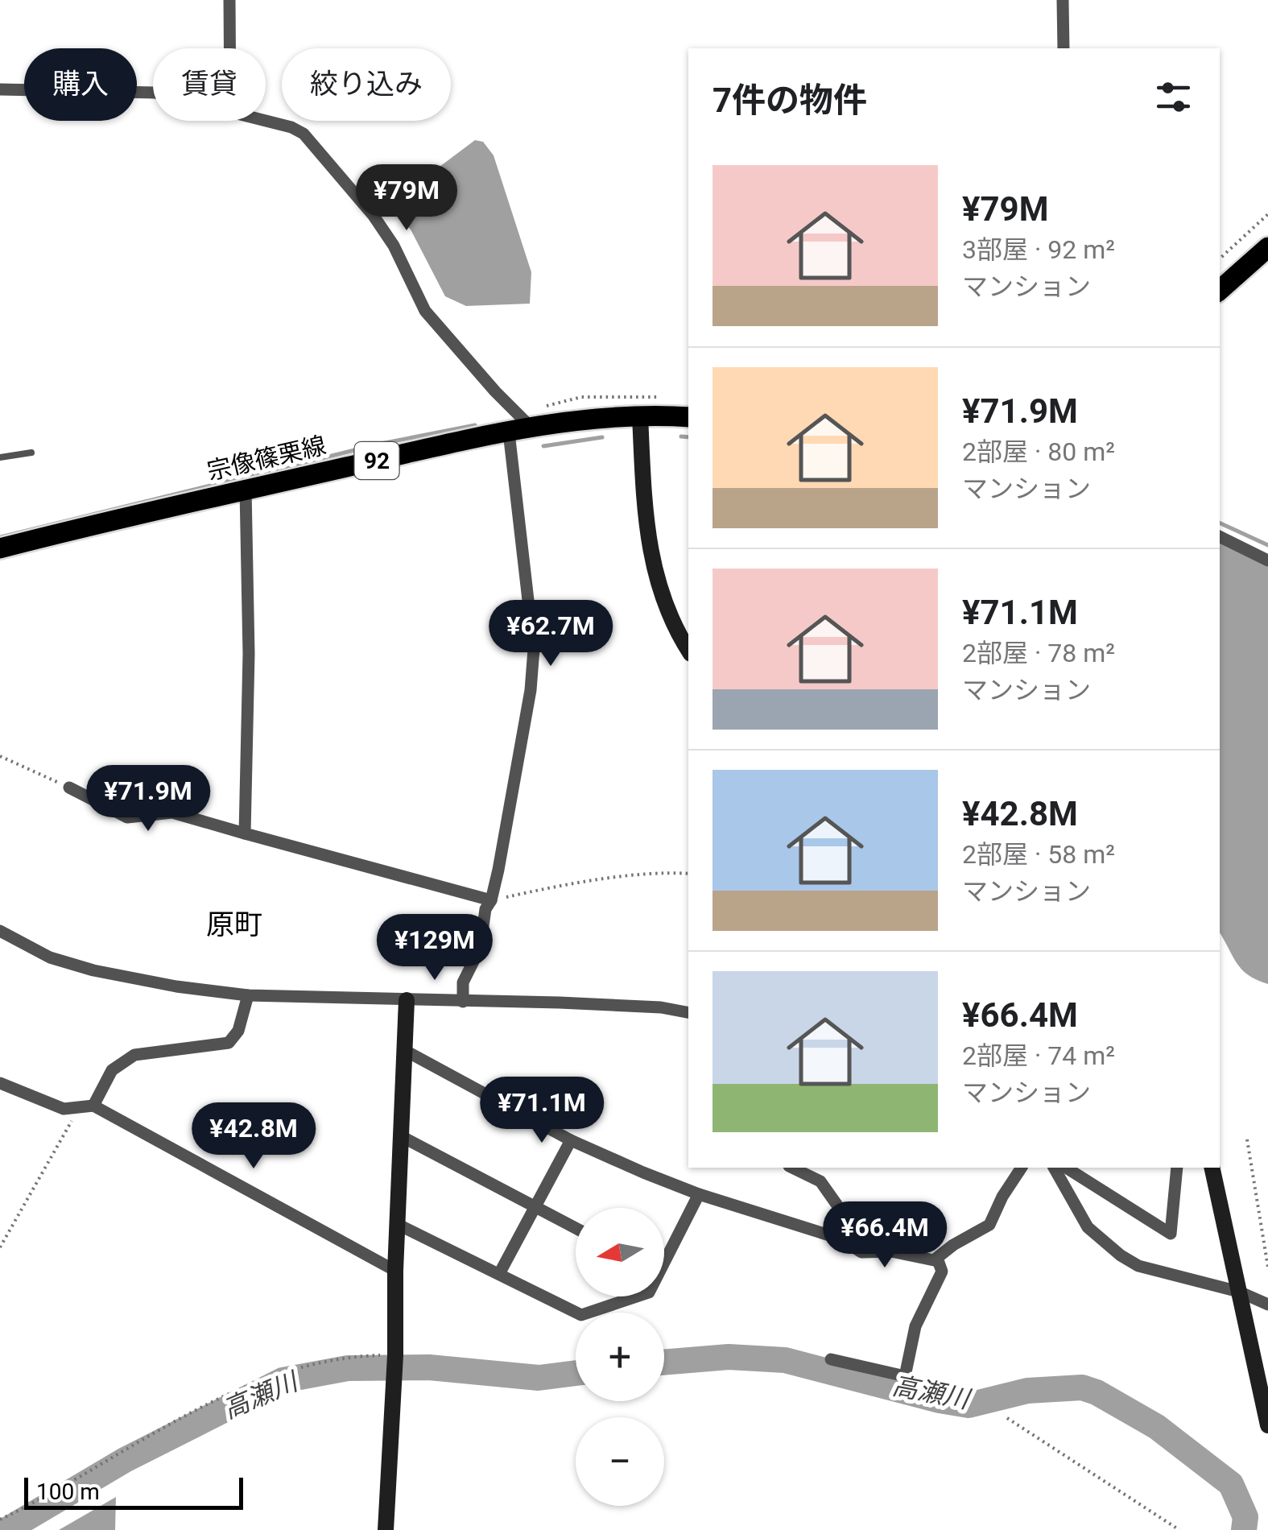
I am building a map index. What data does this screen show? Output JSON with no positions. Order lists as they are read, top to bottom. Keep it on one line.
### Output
{"streets":{"main road":["宗像篠栗線","92"]},"districts":["原町"],"water":["高瀬川"],"scale_bar":"100 m","north":"left","page":{"chip":["購入","賃貸","絞り込み"],"heading":"7件の物件","list":[{"name":"¥79M","note":"3部屋 · 92 m² · マンション"},{"name":"¥71.9M","note":"2部屋 · 80 m² · マンション"},{"name":"¥71.1M","note":"2部屋 · 78 m² · マンション"},{"name":"¥42.8M","note":"2部屋 · 58 m² · マンション"},{"name":"¥66.4M","note":"2部屋 · 74 m² · マンション"}],"price":["¥79M","¥62.7M","¥71.9M","¥129M","¥71.1M","¥42.8M","¥66.4M"],"map_buttons":["+","−"],"scale":"100 m"}}
